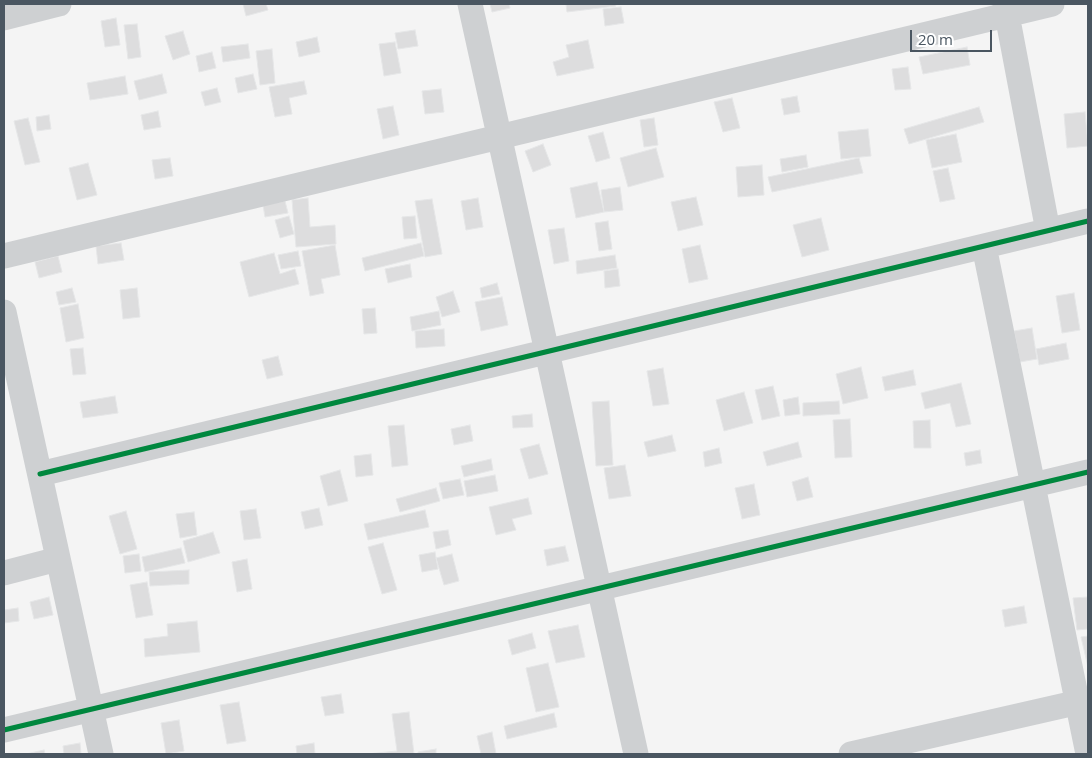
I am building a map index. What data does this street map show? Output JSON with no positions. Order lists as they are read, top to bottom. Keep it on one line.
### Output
{"scale_bar":"20 m"}
